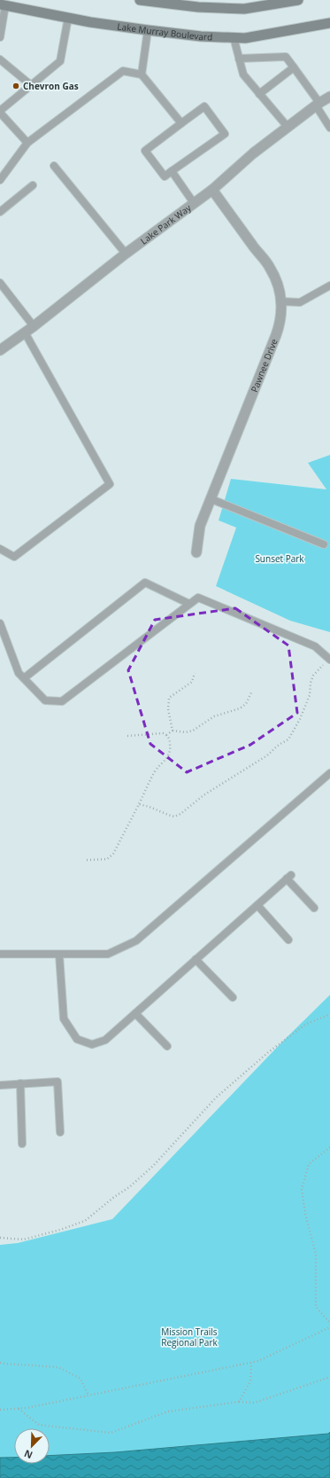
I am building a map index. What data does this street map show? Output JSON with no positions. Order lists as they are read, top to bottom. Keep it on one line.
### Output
{"streets":{"main road":["Lake Murray Boulevard"],"street":["Lake Park Way","Pawnee Drive"]},"crossings":[["Lake Park Way","Pawnee Drive"]],"parks":["Sunset Park","Mission Trails Regional Park"],"places":["Chevron Gas"],"north":"bottom left"}
